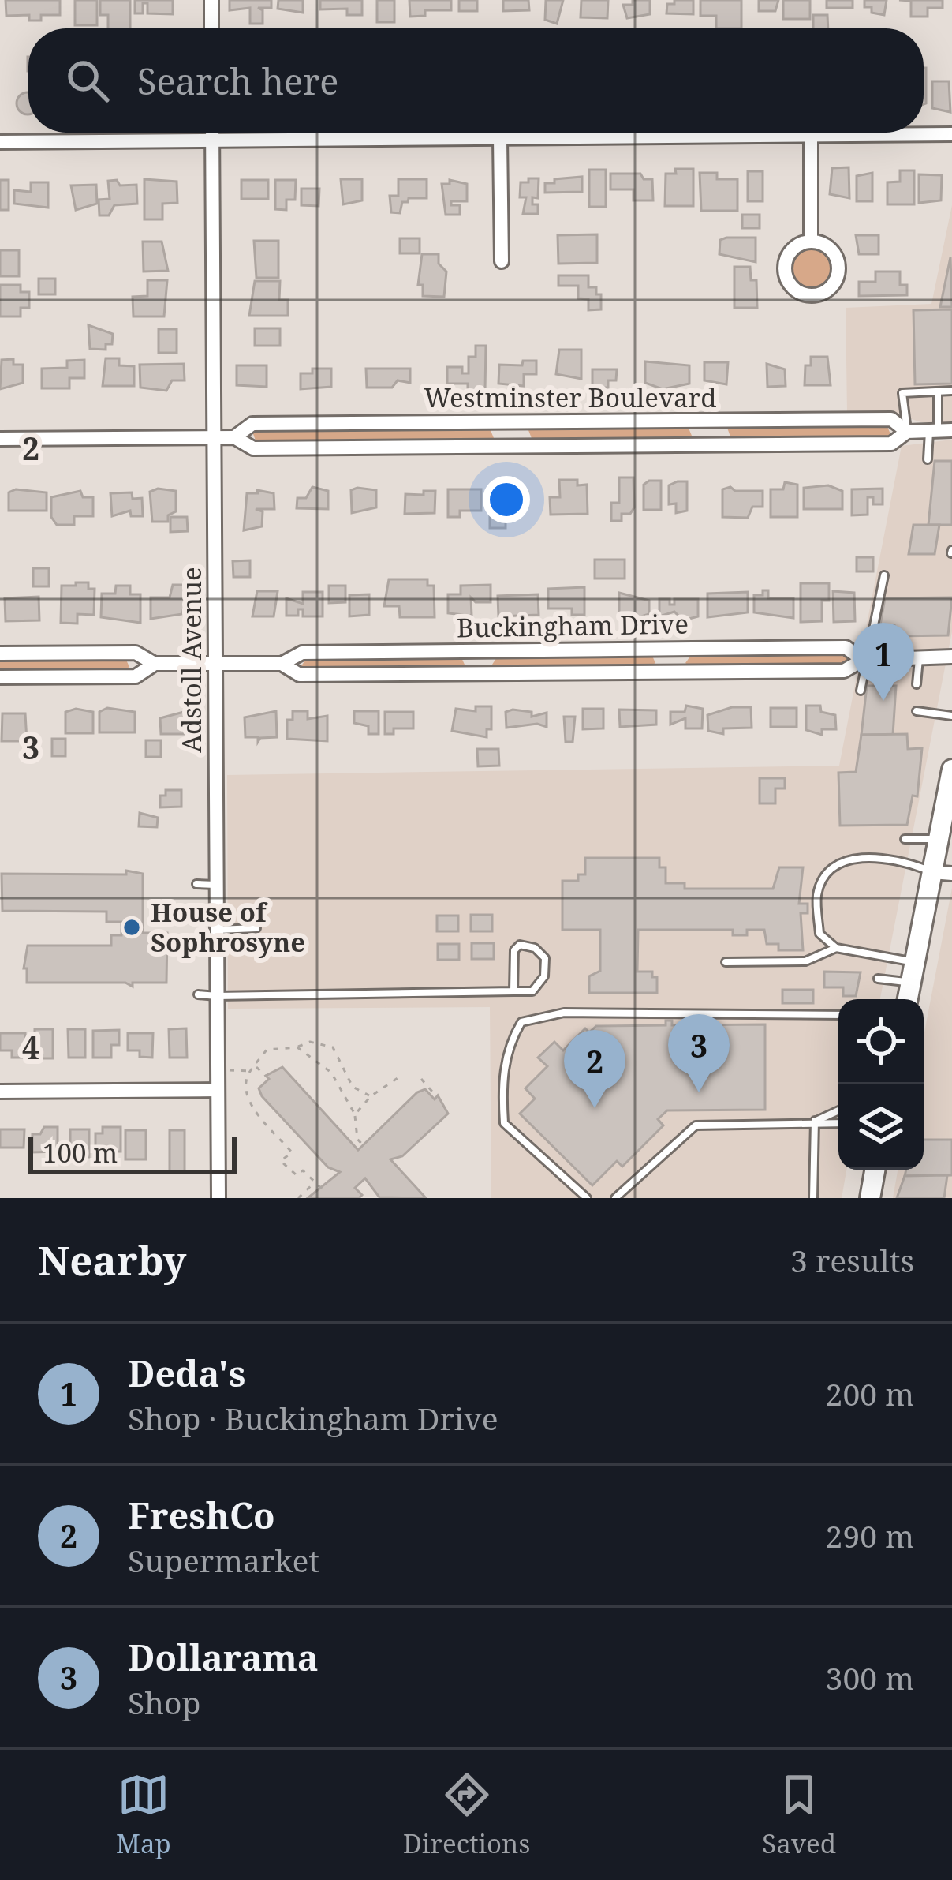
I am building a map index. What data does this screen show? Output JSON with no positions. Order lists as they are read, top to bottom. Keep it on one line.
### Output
{"streets":{"street":["Westminster Boulevard","Buckingham Drive","Adstoll Avenue"]},"crossings":[["Westminster Boulevard","Adstoll Avenue"],["Buckingham Drive","Adstoll Avenue"]],"places":["House of Sophrosyne"],"scale_bar":"100 m","page":{"search":"Search here","pins":["1","3","2"],"scale":"100 m","heading":["Nearby","3 results"],"list":[{"mark":"1","name":"Deda's","note":"Shop · Buckingham Drive","value":"200 m"},{"mark":"2","name":"FreshCo","note":"Supermarket","value":"290 m"},{"mark":"3","name":"Dollarama","note":"Shop","value":"300 m"}],"nav":["Map","Directions","Saved"]},"grid":{"rows":["2","3","4"]}}
